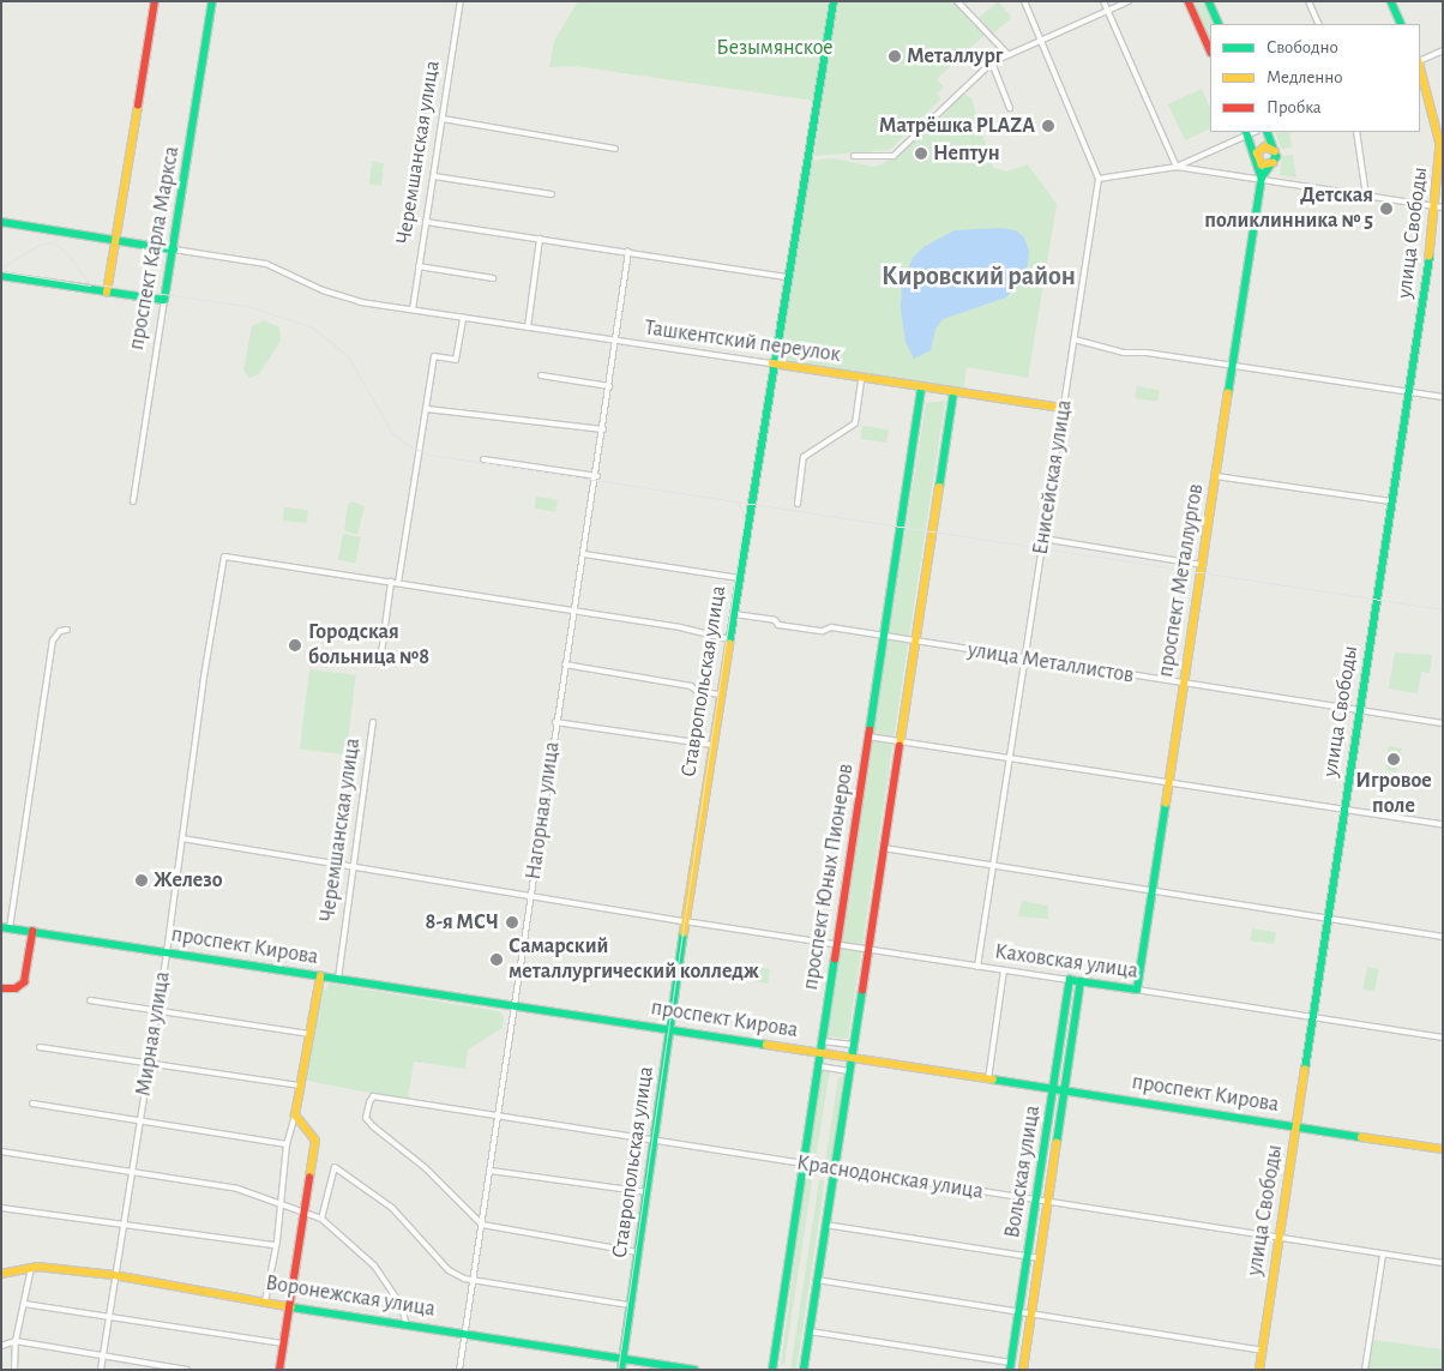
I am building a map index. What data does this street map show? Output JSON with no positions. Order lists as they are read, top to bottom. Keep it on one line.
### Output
{"streets":{"street":["Черемшанская улица","улица Свободы","проспект Карла Маркса","Ташкентский переулок","Енисейская улица","проспект Металлургов","улица Металлистов","Ставропольская улица","Нагорная улица","проспект Юных Пионеров","проспект Кирова","Каховская улица","Мирная улица","Вольская улица","Краснодонская улица","Воронежская улица"]},"crossings":[["Черемшанская улица","Ташкентский переулок"],["Черемшанская улица","проспект Кирова"],["Черемшанская улица","Каховская улица"],["улица Свободы","улица Металлистов"],["улица Свободы","проспект Кирова"],["улица Свободы","Каховская улица"],["улица Свободы","Краснодонская улица"],["проспект Карла Маркса","Ташкентский переулок"],["Ташкентский переулок","Енисейская улица"],["Ташкентский переулок","Ставропольская улица"],["Ташкентский переулок","Нагорная улица"],["Ташкентский переулок","проспект Юных Пионеров"],["Енисейская улица","улица Металлистов"],["Енисейская улица","Каховская улица"],["проспект Металлургов","улица Металлистов"],["проспект Металлургов","Каховская улица"],["улица Металлистов","Ставропольская улица"],["улица Металлистов","проспект Юных Пионеров"],["Ставропольская улица","проспект Кирова"],["Ставропольская улица","Каховская улица"],["Ставропольская улица","Краснодонская улица"],["Ставропольская улица","Воронежская улица"],["Нагорная улица","проспект Кирова"],["Нагорная улица","Каховская улица"],["Нагорная улица","Краснодонская улица"],["Нагорная улица","Воронежская улица"],["проспект Юных Пионеров","проспект Кирова"],["проспект Юных Пионеров","Каховская улица"],["проспект Юных Пионеров","Краснодонская улица"],["проспект Кирова","Мирная улица"],["проспект Кирова","Вольская улица"],["Каховская улица","Мирная улица"],["Каховская улица","Вольская улица"],["Мирная улица","Воронежская улица"],["Вольская улица","Краснодонская улица"]],"districts":["Кировский район"],"parks":["Безымянское"],"places":["Металлург","Матрёшка PLAZA","Нептун","Детская поликлинника № 5","Городская больница №8","Игровое поле","Железо","8-я МСЧ","Самарский металлургический колледж"],"legend":["Свободно","Медленно","Пробка"]}
